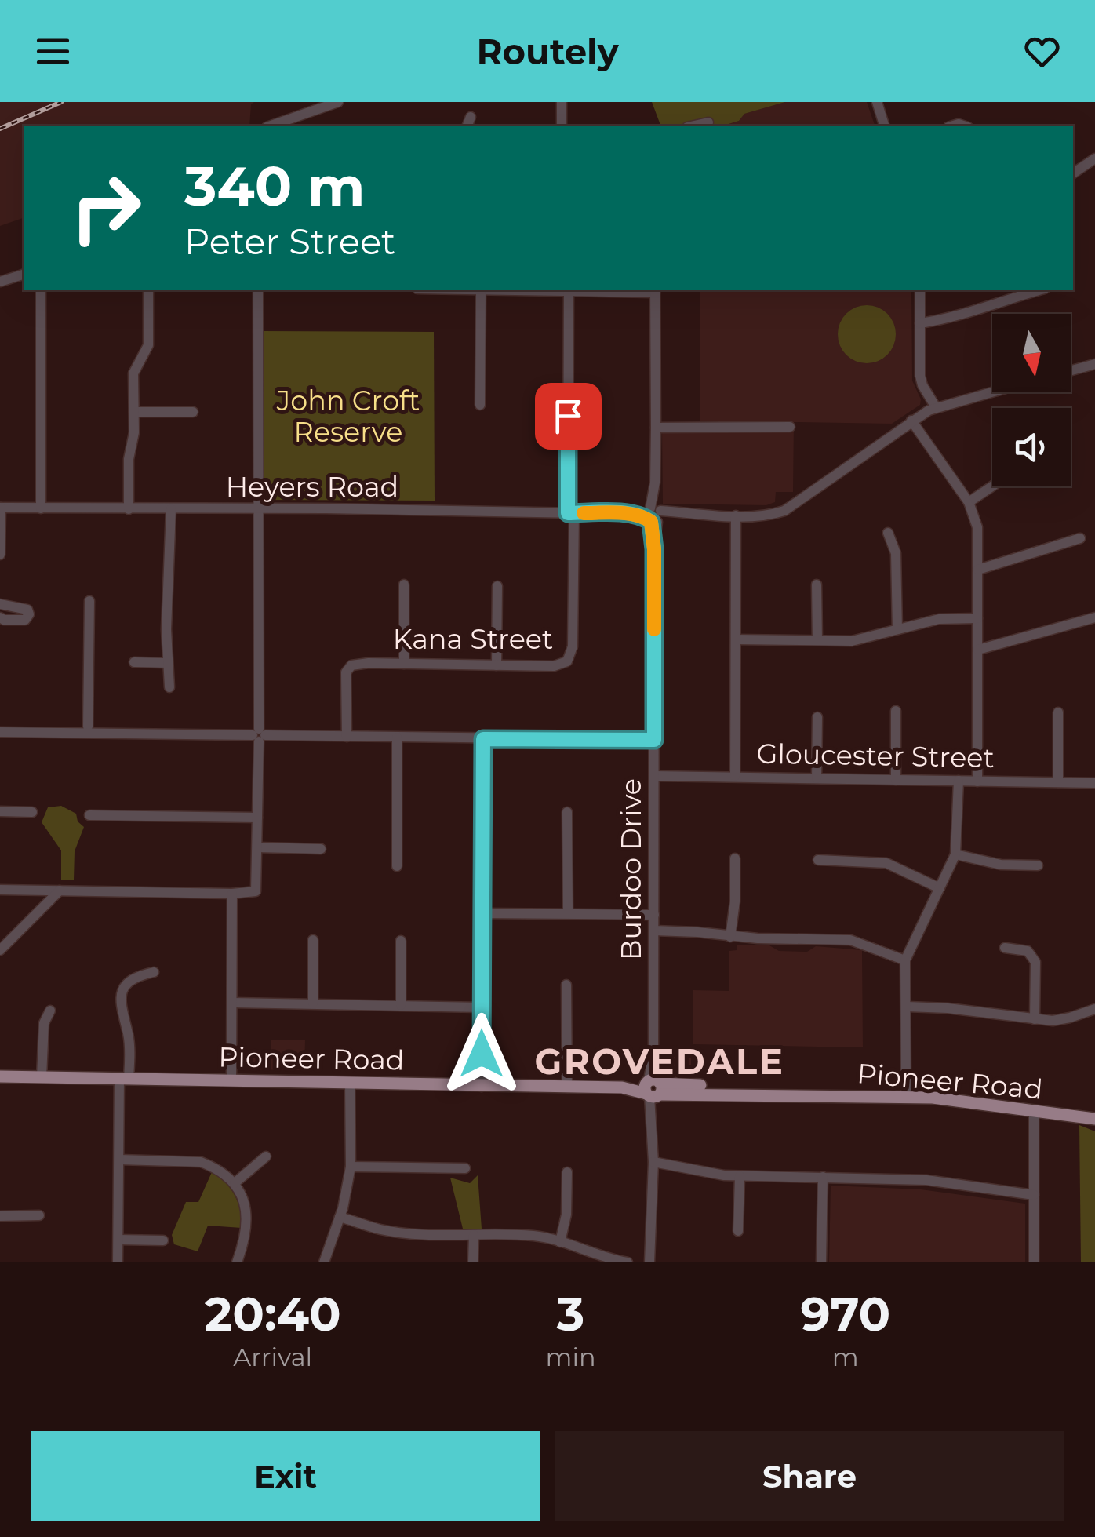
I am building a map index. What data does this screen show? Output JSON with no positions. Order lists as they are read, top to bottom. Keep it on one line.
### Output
{"streets":{"main road":["Pioneer Road"],"street":["Heyers Road","Kana Street","Gloucester Street","Burdoo Drive"]},"crossings":[["Heyers Road","Kana Street"],["Heyers Road","Burdoo Drive"],["Gloucester Street","Burdoo Drive"],["Burdoo Drive","Pioneer Road"]],"districts":["GROVEDALE"],"parks":["John Croft Reserve"],"north":"bottom","page":{"header":"Routely","turn":["340 m","Peter Street"],"eta":["20:40","Arrival","3","min","970","m"],"buttons":["Exit","Share"]}}
